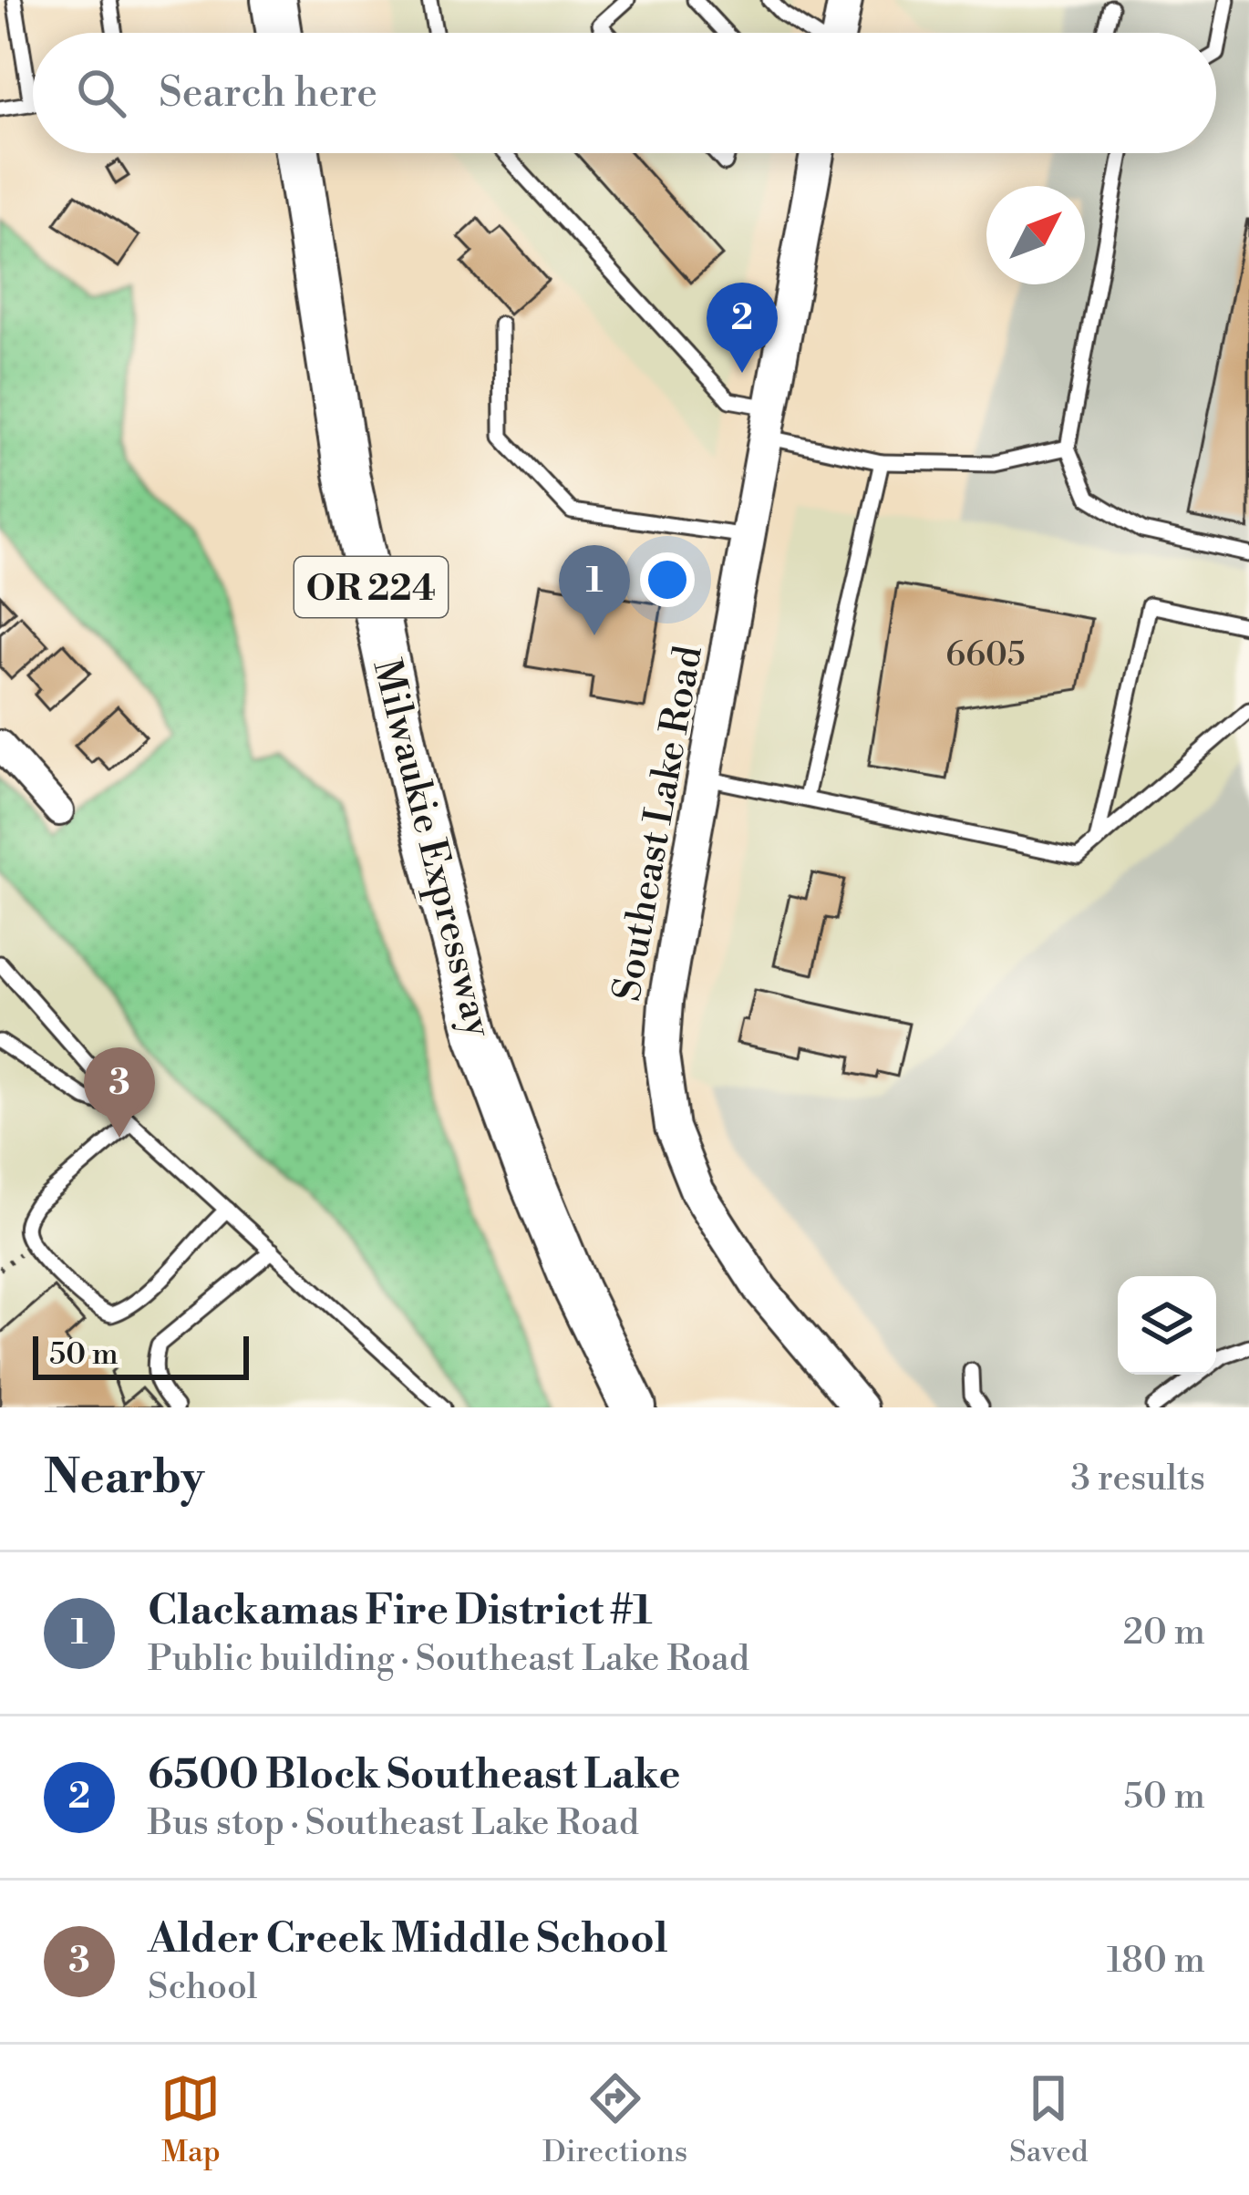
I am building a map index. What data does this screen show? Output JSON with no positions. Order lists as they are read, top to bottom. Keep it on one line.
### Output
{"streets":{"highway":["OR 224","Milwaukie Expressway"],"street":["Southeast Lake Road"]},"house_numbers":["6605"],"scale_bar":"50 m","north":"top right","page":{"search":"Search here","pins":["2","1","3"],"scale":"50 m","heading":["Nearby","3 results"],"list":[{"mark":"1","name":"Clackamas Fire District #1","note":"Public building · Southeast Lake Road","value":"20 m"},{"mark":"2","name":"6500 Block Southeast Lake","note":"Bus stop · Southeast Lake Road","value":"50 m"},{"mark":"3","name":"Alder Creek Middle School","note":"School","value":"180 m"}],"nav":["Map","Directions","Saved"]}}
